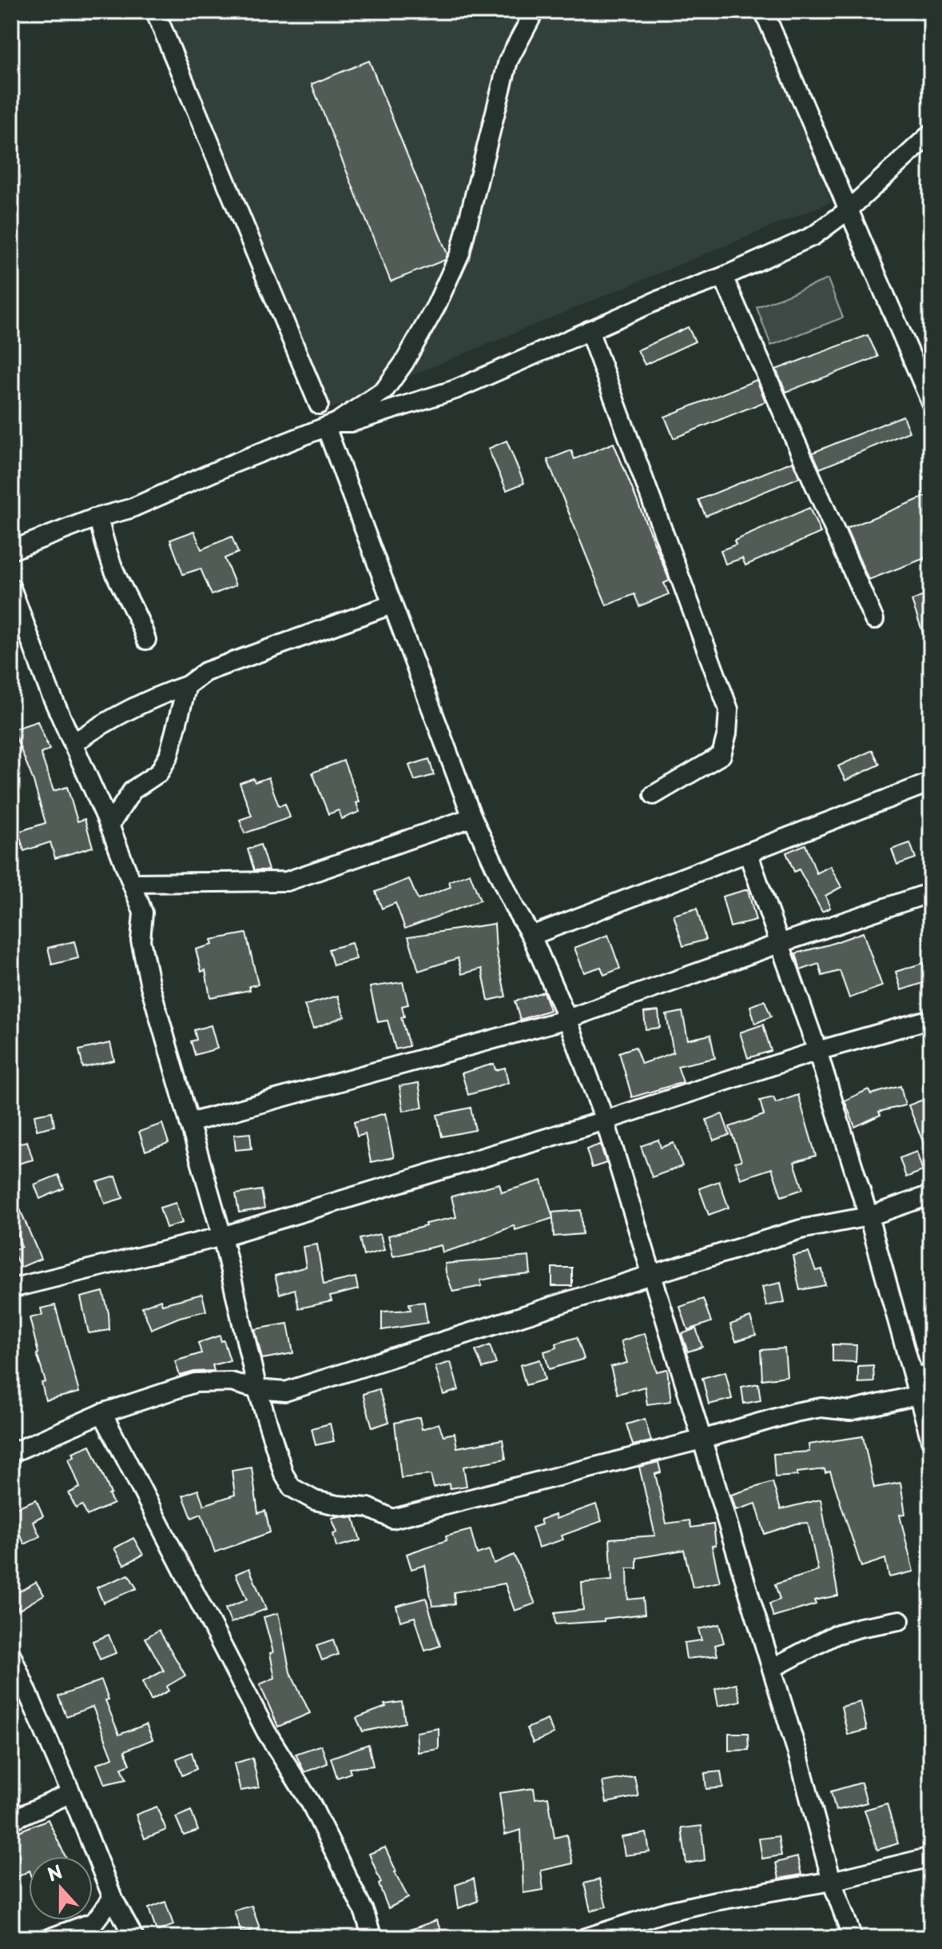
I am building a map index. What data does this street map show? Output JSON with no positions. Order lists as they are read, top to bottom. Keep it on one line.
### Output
{"north":"top"}
